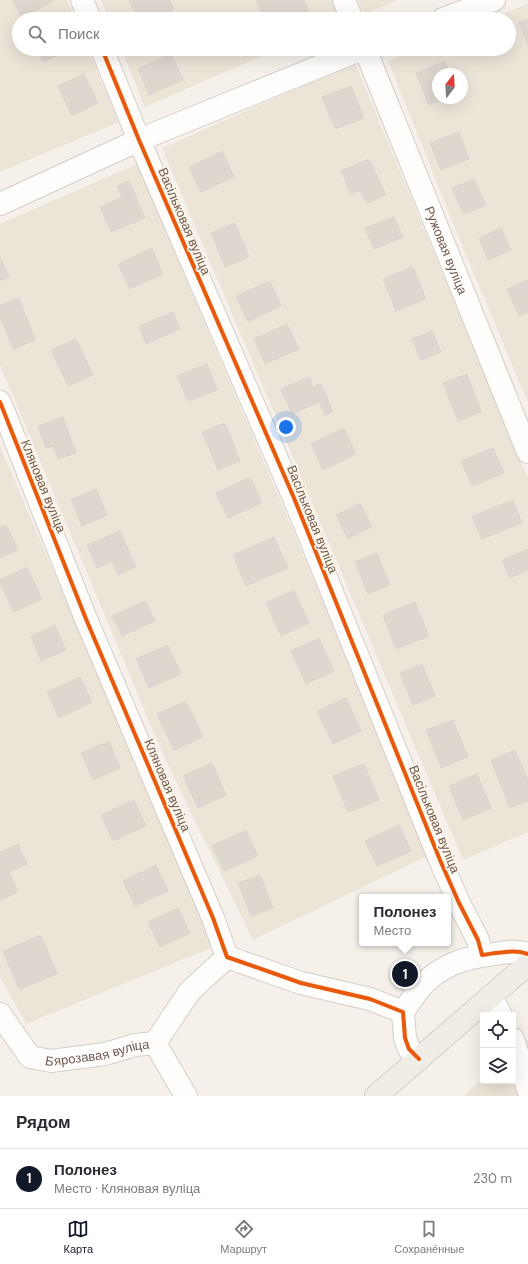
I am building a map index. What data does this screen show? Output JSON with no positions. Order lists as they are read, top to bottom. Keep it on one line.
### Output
{"streets":{"street":["Васільковая вуліца","Ружовая вуліца","Кляновая вуліца","Бярозавая вуліца"]},"north":"top","page":{"search":"Поиск","popup":["Полонез","Место"],"pins":"1","heading":"Рядом","list":[{"mark":"1","name":"Полонез","note":"Место · Кляновая вуліца","value":"230 m"}],"nav":["Карта","Маршрут","Сохранённые"]}}
